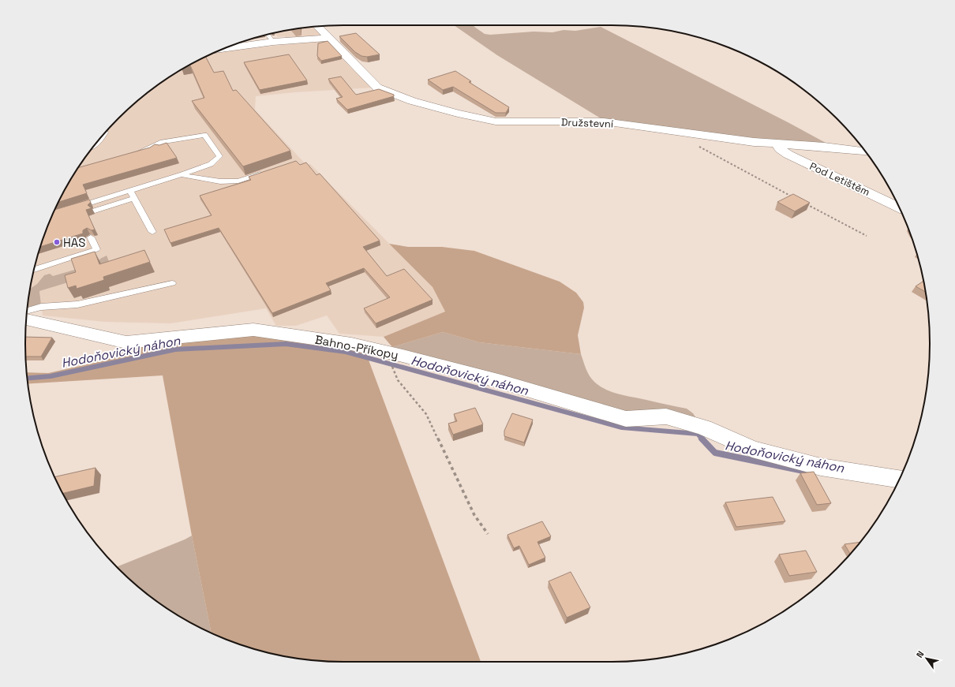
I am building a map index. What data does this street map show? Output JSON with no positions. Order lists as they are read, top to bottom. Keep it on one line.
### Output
{"streets":{"street":["Družstevní","Pod Letištěm","Bahno-Příkopy"]},"crossings":[["Družstevní","Pod Letištěm"]],"water":["Hodoňovický náhon"],"places":["HAS"],"north":"top left"}
